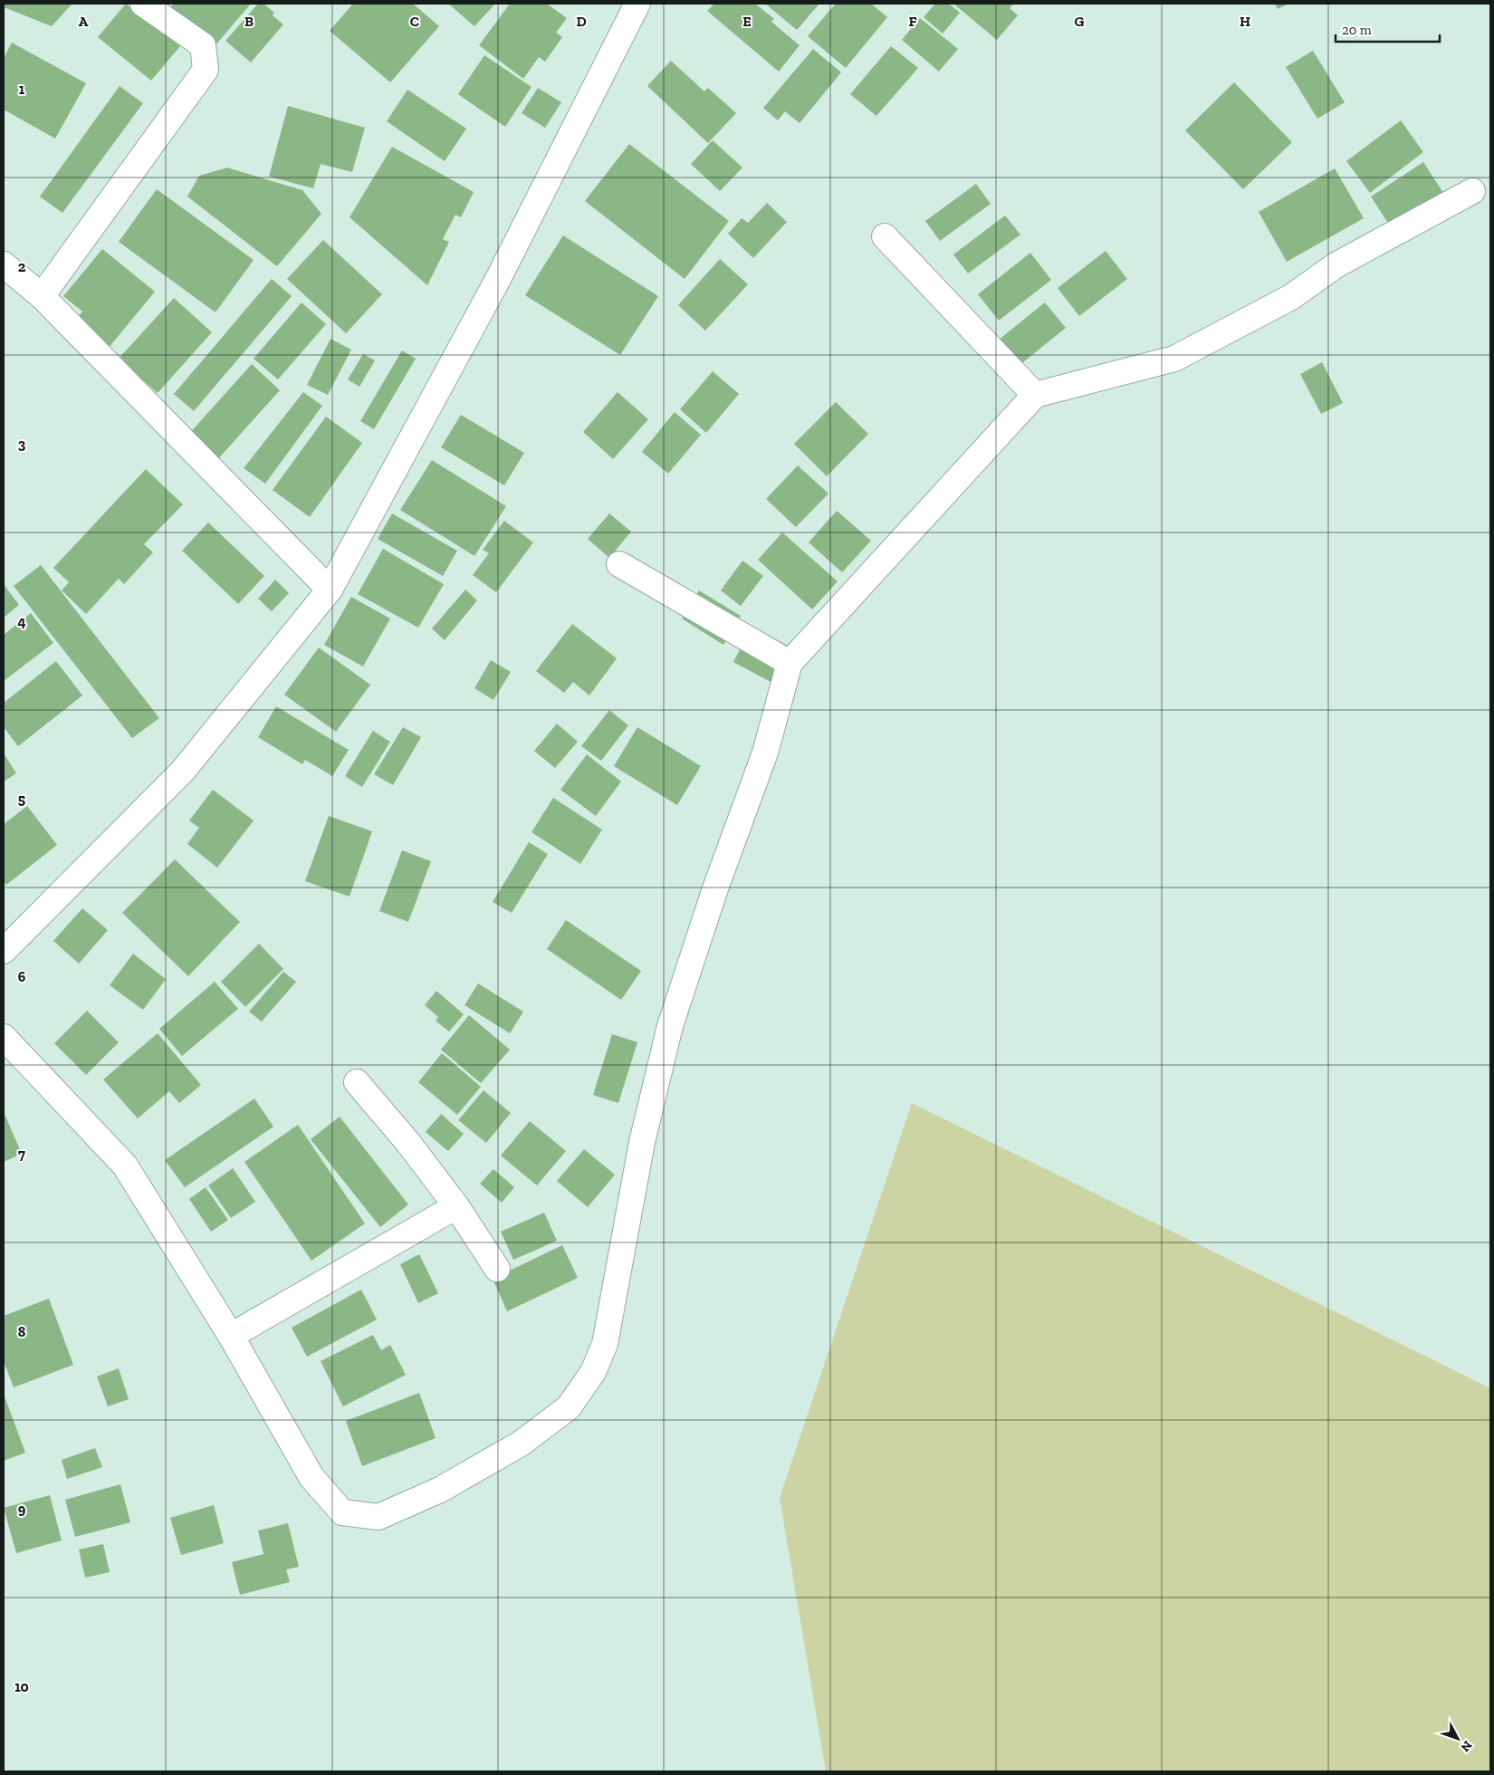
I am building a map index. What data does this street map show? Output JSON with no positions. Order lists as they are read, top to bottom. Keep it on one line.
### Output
{"scale_bar":"20 m","north":"bottom right","grid":{"columns":["A","B","C","D","E","F","G","H"],"rows":["1","2","3","4","5","6","7","8","9","10"]}}
